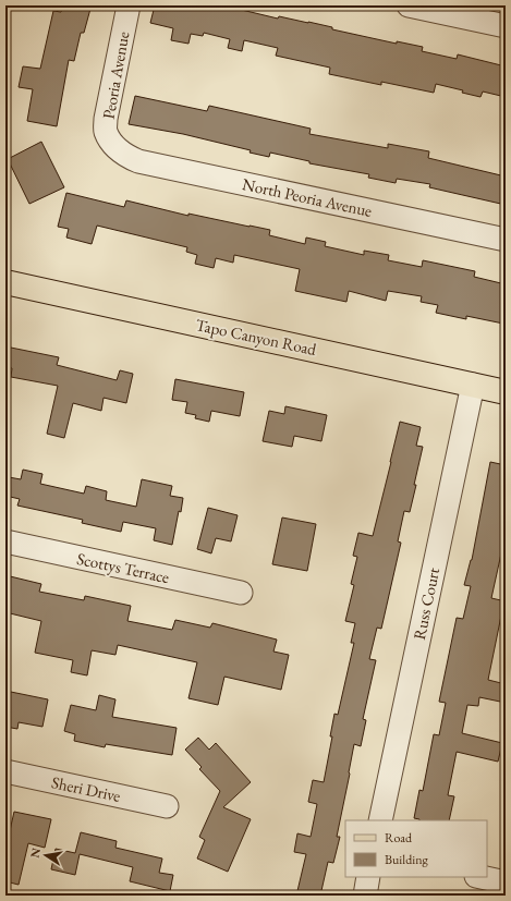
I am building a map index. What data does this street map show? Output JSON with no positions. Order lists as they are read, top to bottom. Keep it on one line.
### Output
{"streets":{"main road":["Tapo Canyon Road"],"street":["Peoria Avenue","North Peoria Avenue","Scottys Terrace","Russ Court","Sheri Drive"]},"crossings":[["Peoria Avenue","North Peoria Avenue"],["Tapo Canyon Road","Russ Court"]],"legend":["Road","Building"],"north":"left"}
